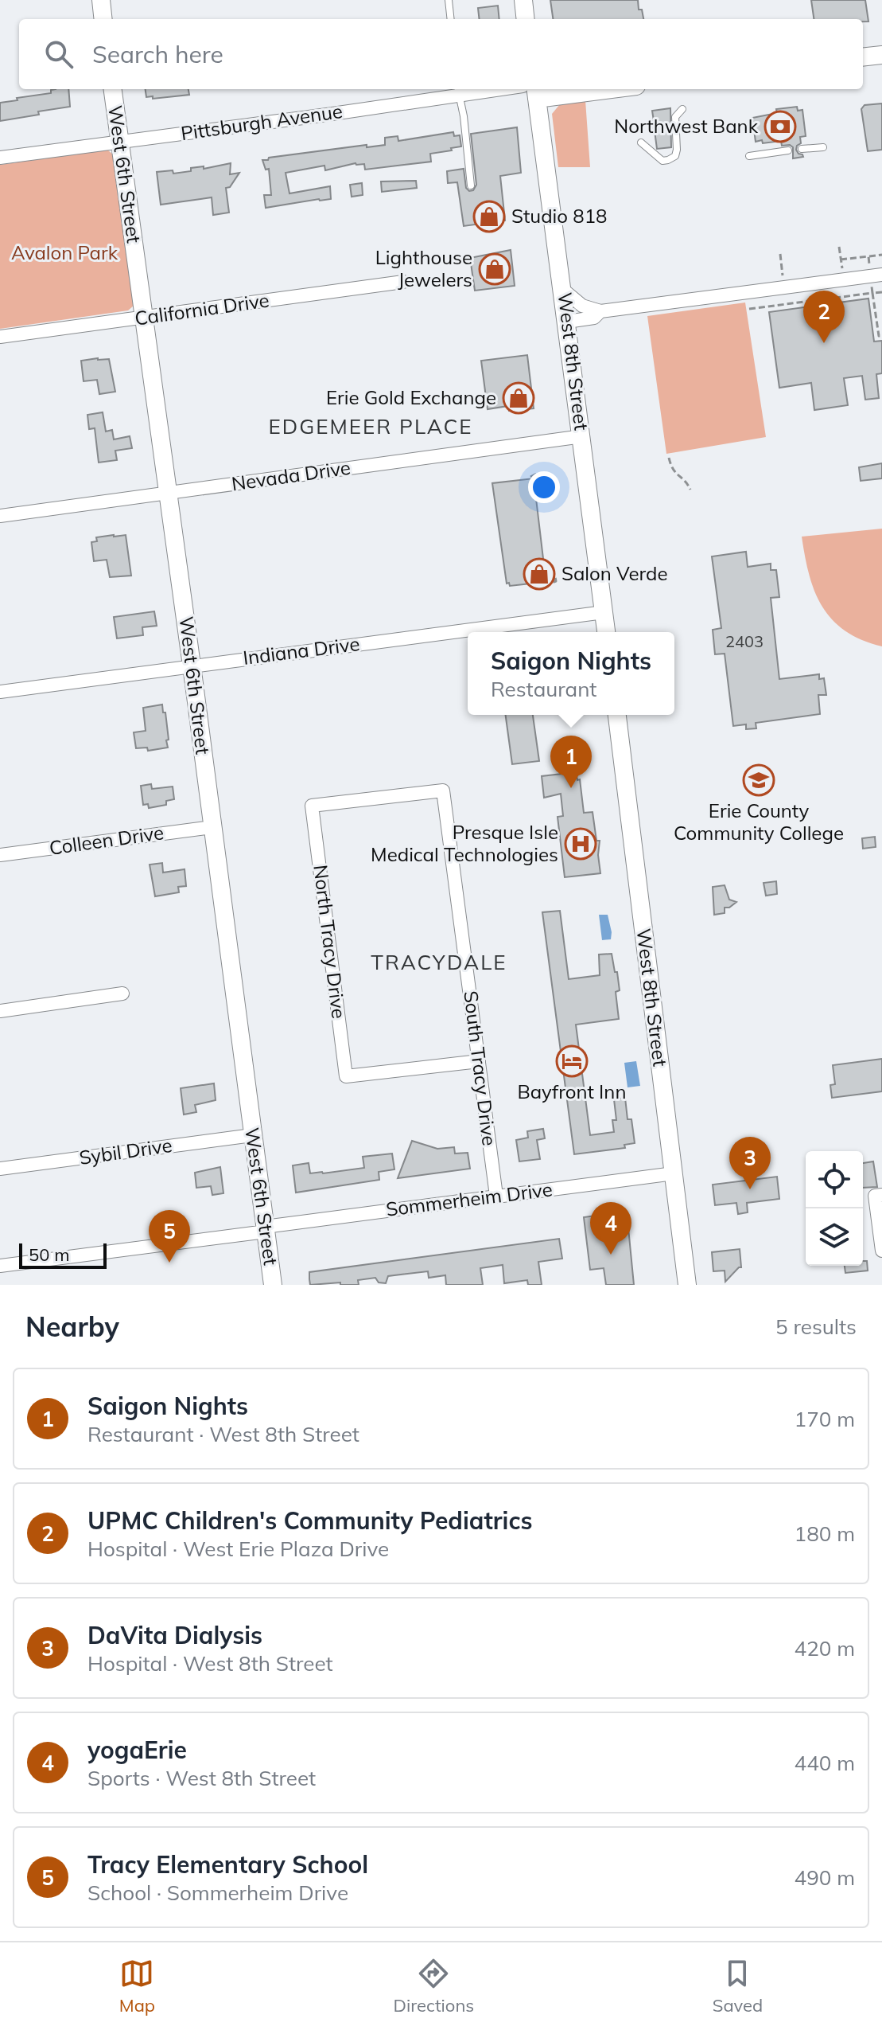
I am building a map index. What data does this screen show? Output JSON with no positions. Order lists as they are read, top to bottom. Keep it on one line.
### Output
{"streets":{"street":["Pittsburgh Avenue","West 6th Street","California Drive","West 8th Street","Nevada Drive","Indiana Drive","Colleen Drive","North Tracy Drive","South Tracy Drive","Sybil Drive","Sommerheim Drive"]},"crossings":[["Pittsburgh Avenue","West 6th Street"],["West 6th Street","California Drive"],["West 6th Street","Nevada Drive"],["West 6th Street","Indiana Drive"],["West 6th Street","Colleen Drive"],["West 6th Street","Sybil Drive"],["West 6th Street","Sommerheim Drive"],["West 8th Street","Nevada Drive"],["West 8th Street","Indiana Drive"],["West 8th Street","Sommerheim Drive"],["North Tracy Drive","South Tracy Drive"],["South Tracy Drive","Sommerheim Drive"]],"districts":["EDGEMEER PLACE","TRACYDALE"],"parks":["Avalon Park"],"places":{"bank":["Northwest Bank"],"shop":["Studio 818","Lighthouse Jewelers","Erie Gold Exchange","Salon Verde"],"school or university":["Erie County Community College"],"hospital":["Presque Isle Medical Technologies"],"hotel":["Bayfront Inn"]},"house_numbers":["2403"],"scale_bar":"50 m","page":{"search":"Search here","pins":["2","1","3","4","5"],"popup":["Saigon Nights","Restaurant"],"scale":"50 m","heading":["Nearby","5 results"],"list":[{"mark":"1","name":"Saigon Nights","note":"Restaurant · West 8th Street","value":"170 m"},{"mark":"2","name":"UPMC Children's Community Pediatrics","note":"Hospital · West Erie Plaza Drive","value":"180 m"},{"mark":"3","name":"DaVita Dialysis","note":"Hospital · West 8th Street","value":"420 m"},{"mark":"4","name":"yogaErie","note":"Sports · West 8th Street","value":"440 m"},{"mark":"5","name":"Tracy Elementary School","note":"School · Sommerheim Drive","value":"490 m"}],"nav":["Map","Directions","Saved"]}}
